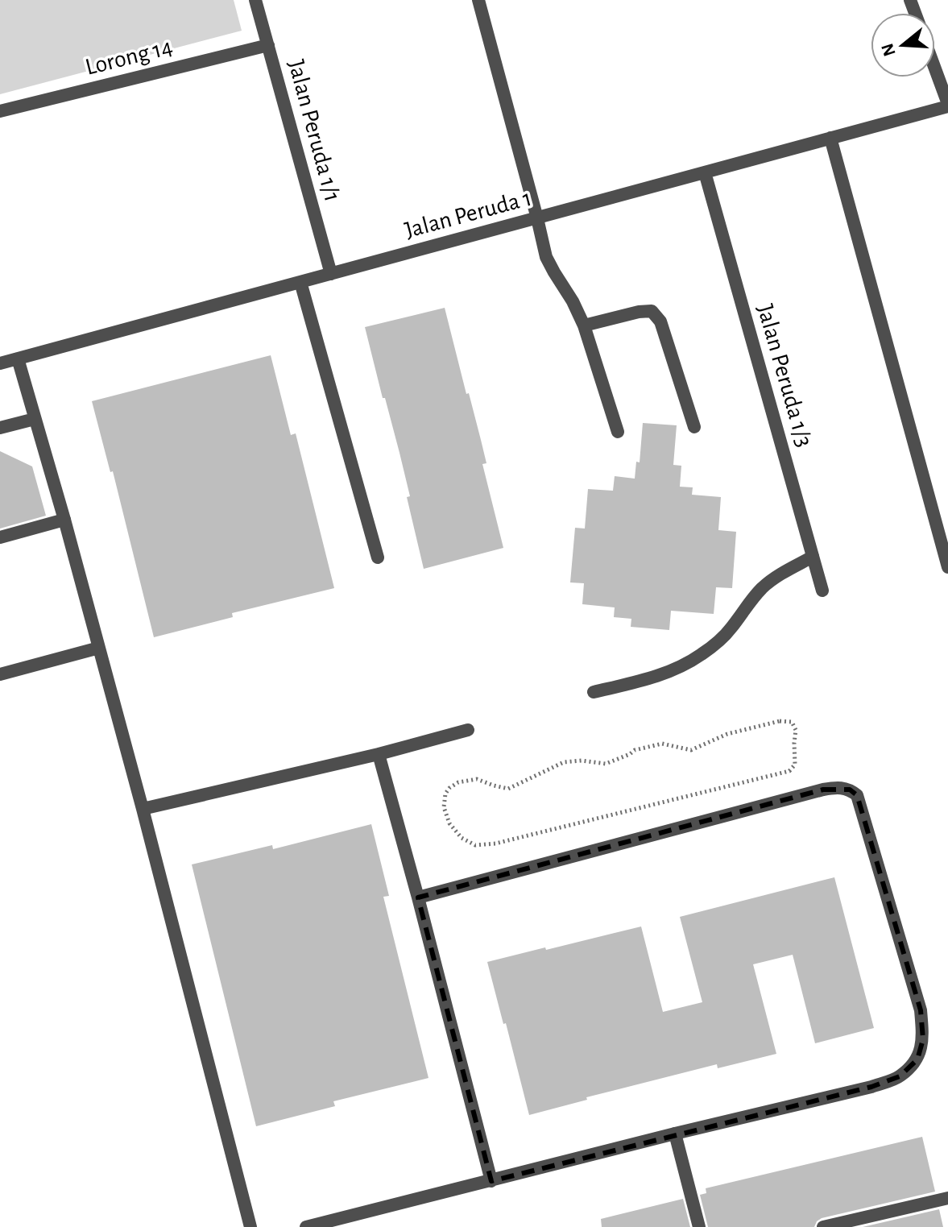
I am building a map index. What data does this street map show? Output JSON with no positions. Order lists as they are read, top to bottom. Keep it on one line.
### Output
{"streets":{"street":["Lorong 14","Jalan Peruda 1/1","Jalan Peruda 1","Jalan Peruda 1/3"]},"crossings":[["Lorong 14","Jalan Peruda 1/1"],["Jalan Peruda 1/1","Jalan Peruda 1"],["Jalan Peruda 1","Jalan Peruda 1/3"]],"north":"left"}
